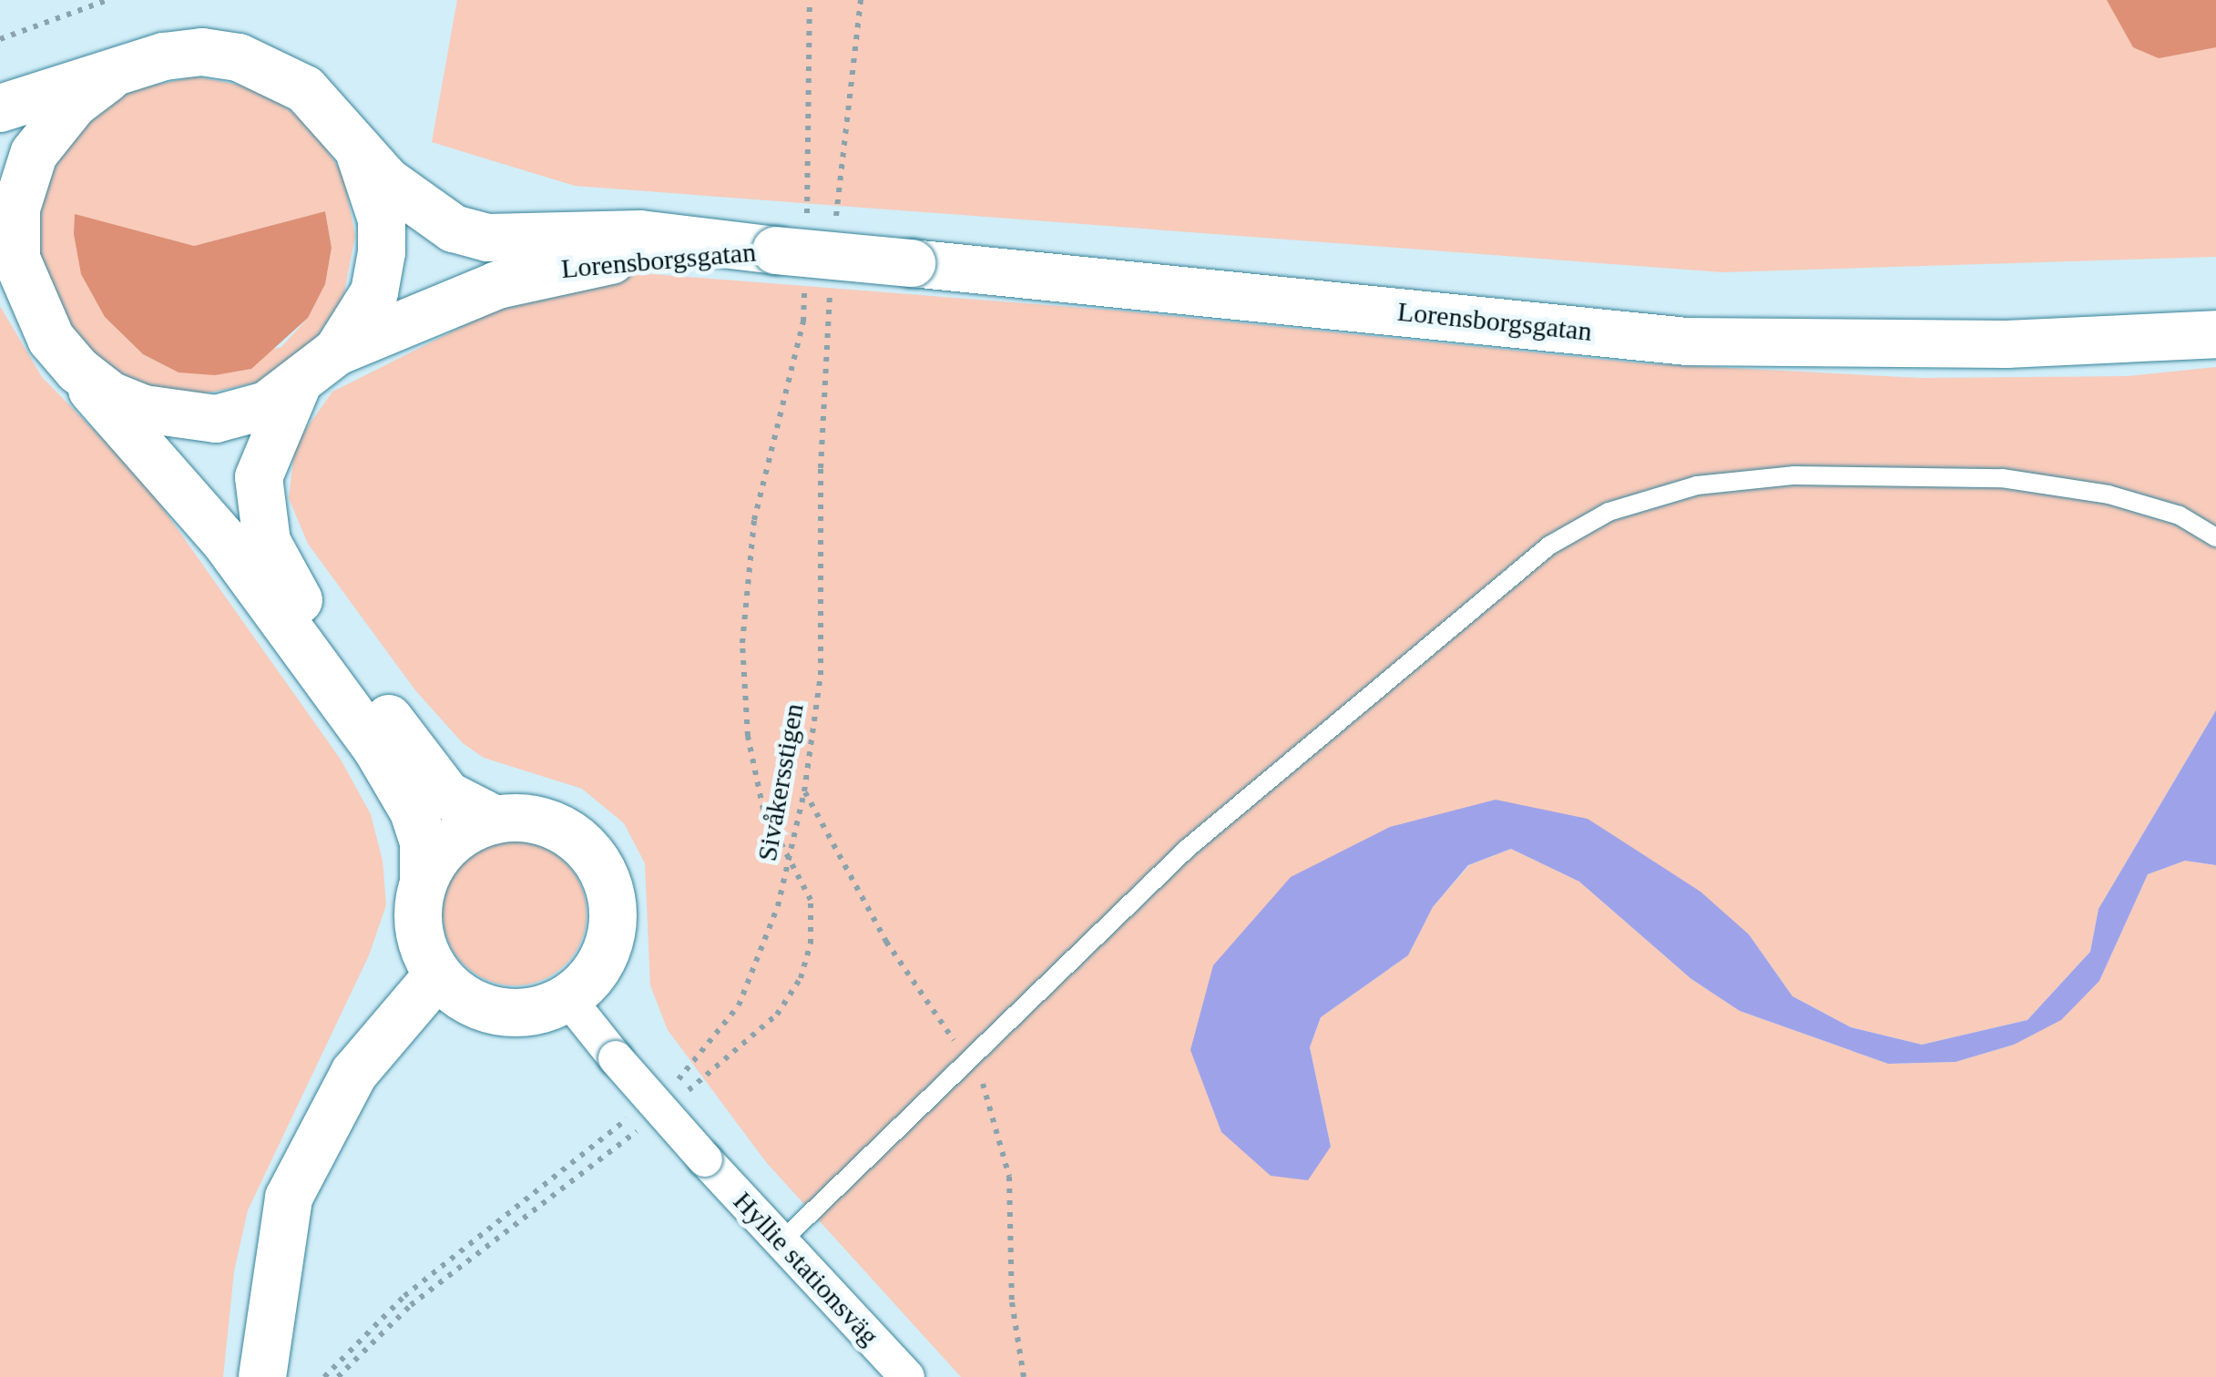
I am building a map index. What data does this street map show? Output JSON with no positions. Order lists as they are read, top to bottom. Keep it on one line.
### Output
{"streets":{"main road":["Lorensborgsgatan"],"street":["Hyllie stationsväg"],"path":["Sivåkersstigen"]}}
